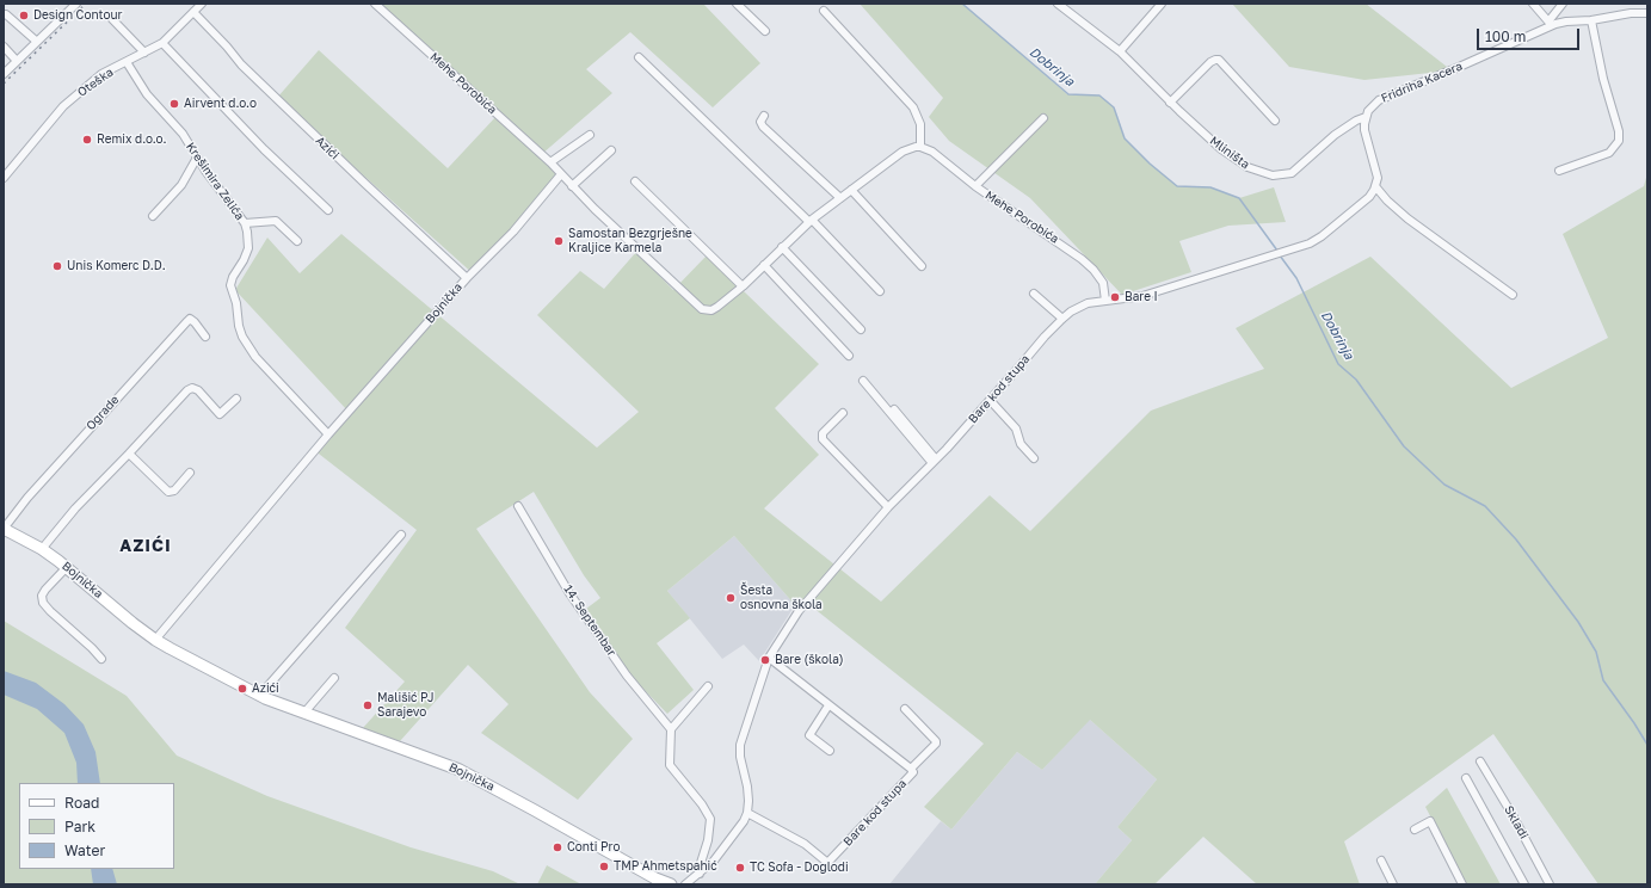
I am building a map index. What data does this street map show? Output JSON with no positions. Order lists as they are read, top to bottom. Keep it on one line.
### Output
{"streets":{"main road":["Bojnička"],"street":["Oteška","Fridriha Kacera","Mehe Porobića","Azići","Mliništa","Krešimira Zelića","Bare kod stupa","Ograde","14. Septembar","Skladi"]},"crossings":[["Oteška","Azići"],["Oteška","Krešimira Zelića"],["Fridriha Kacera","Mliništa"],["Mehe Porobića","Bojnička"],["Mehe Porobića","Bare kod stupa"],["Azići","Bojnička"],["Krešimira Zelića","Bojnička"],["Bojnička","Ograde"]],"districts":["AZIĆI"],"water":["Dobrinja"],"places":["Design Contour","Airvent d.o.o","Remix d.o.o.","Samostan Bezgrješne Kraljice Karmela","Unis Komerc D.D.","Bare I","Šesta osnovna škola","Bare (škola)","Azići","Mališić PJ Sarajevo","Conti Pro","TMP Ahmetspahić","TC Sofa - Doglodi"],"legend":["Road","Park","Water"],"scale_bar":"100 m"}
